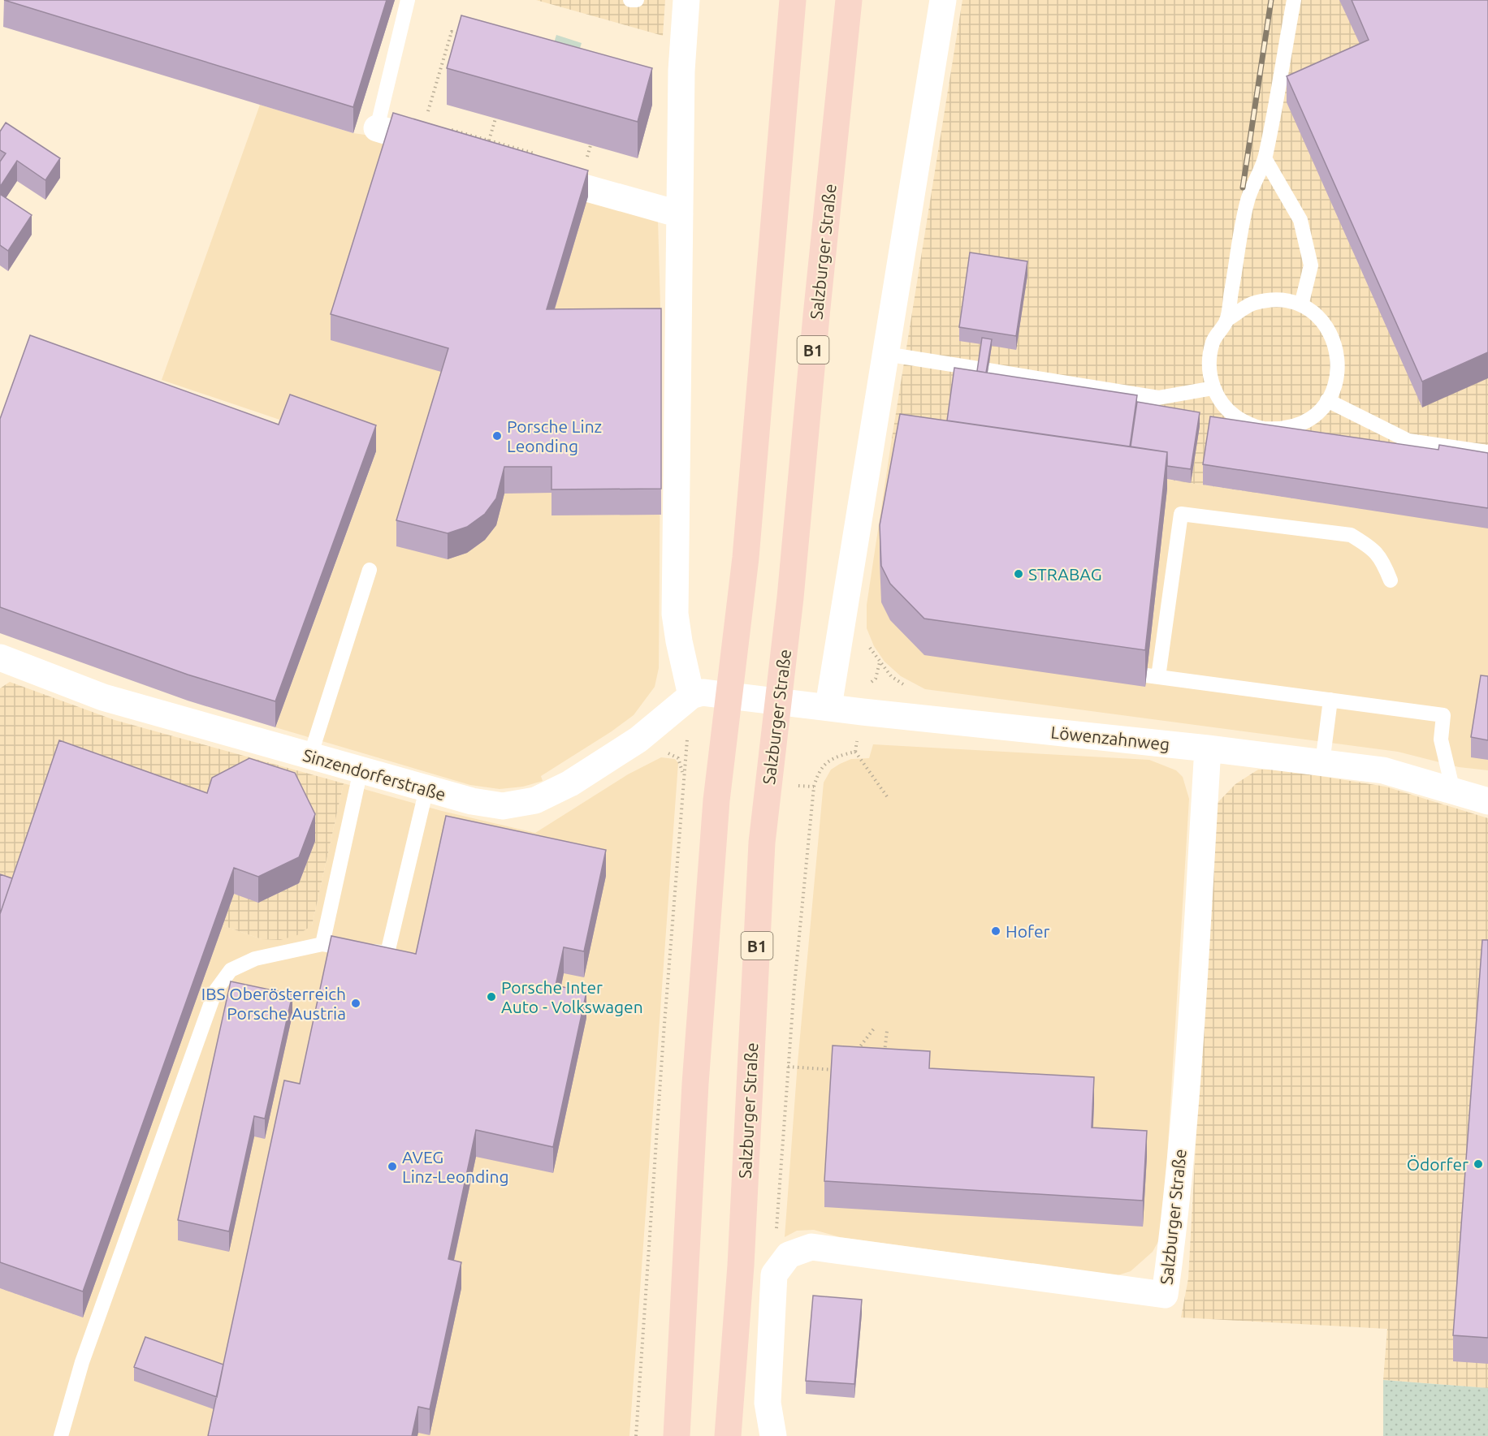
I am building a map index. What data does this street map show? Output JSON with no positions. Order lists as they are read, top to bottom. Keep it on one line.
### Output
{"streets":{"main road":["Salzburger Straße","B1"],"street":["Löwenzahnweg","Sinzendorferstraße"]},"crossings":[["Salzburger Straße","Löwenzahnweg"]],"places":["Porsche Linz Leonding","STRABAG","Hofer","Porsche Inter Auto - Volkswagen","IBS Oberösterreich Porsche Austria","Ödorfer","AVEG Linz-Leonding"]}
